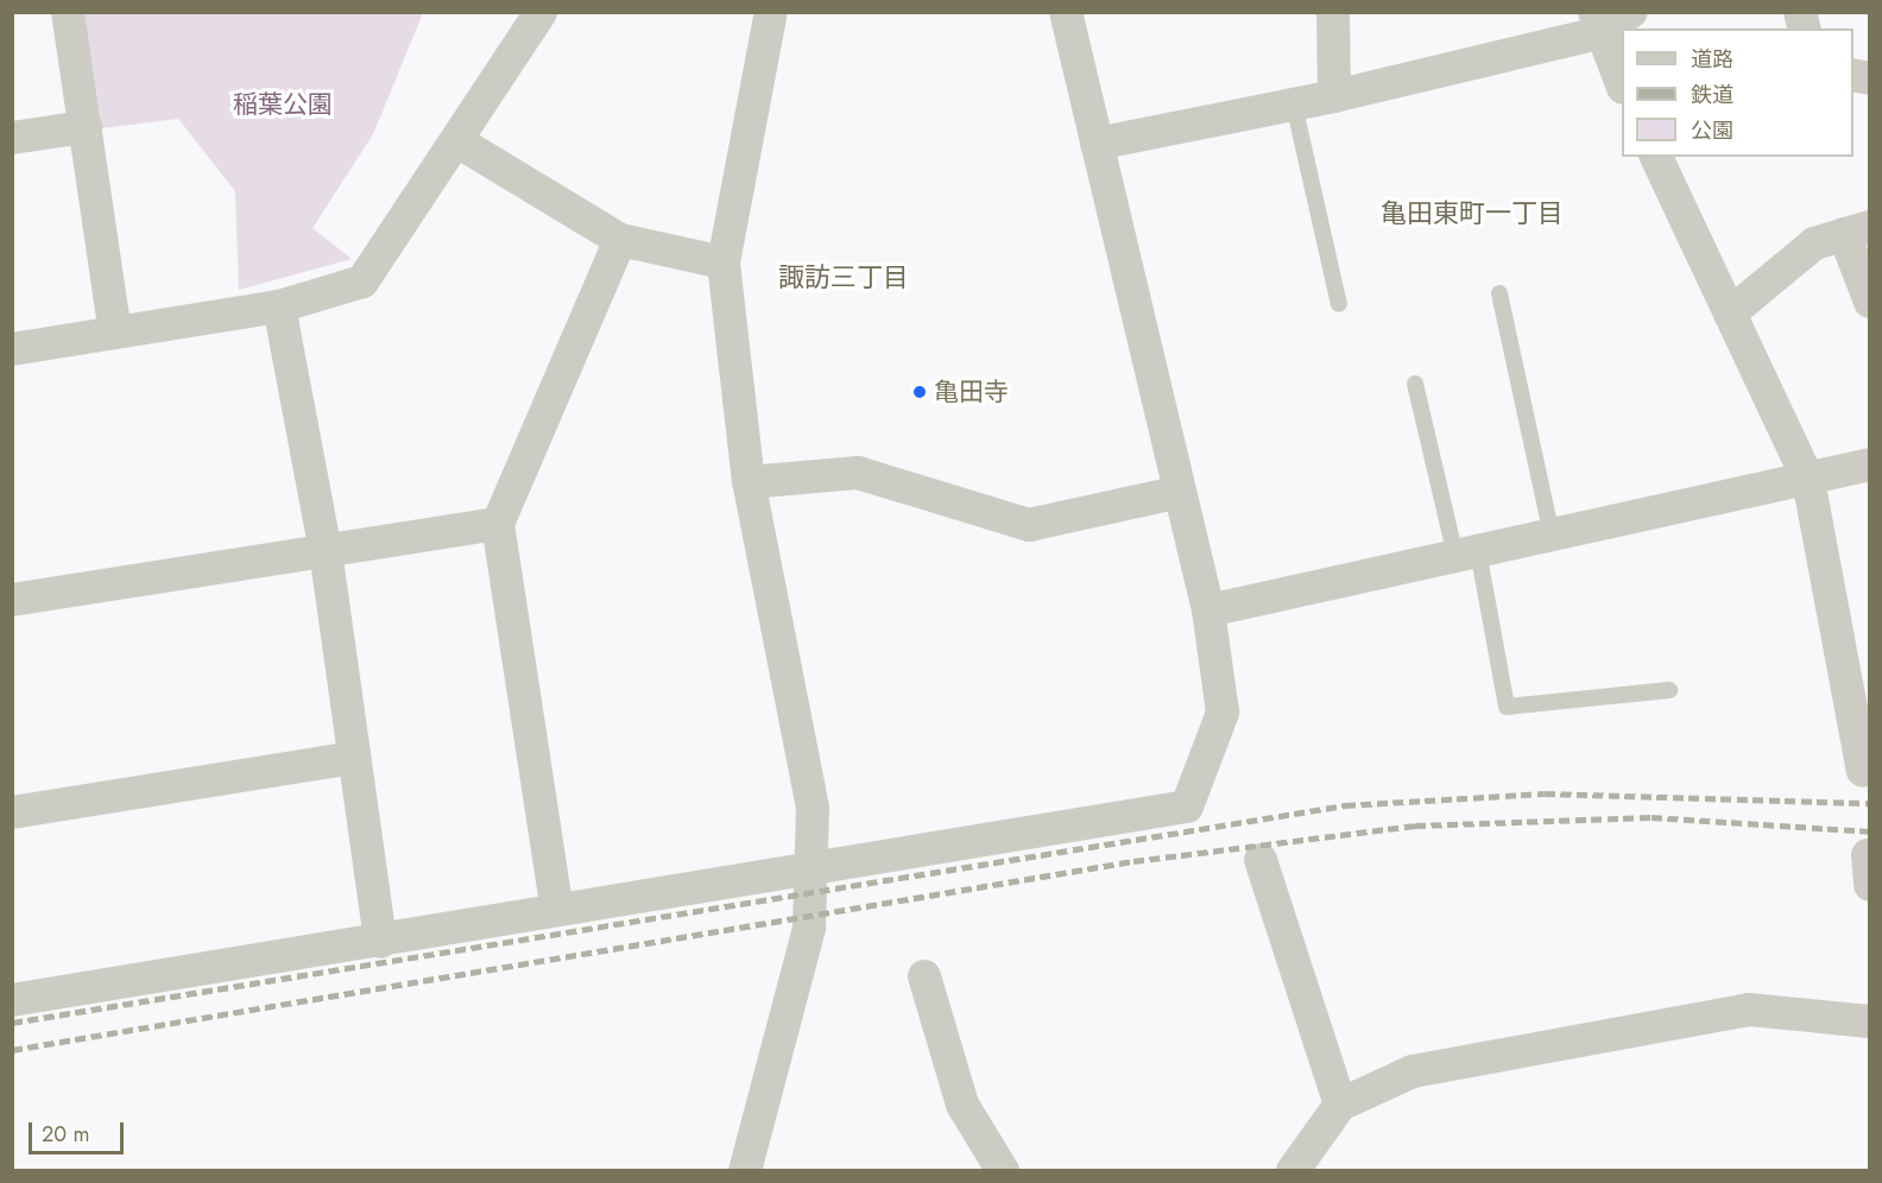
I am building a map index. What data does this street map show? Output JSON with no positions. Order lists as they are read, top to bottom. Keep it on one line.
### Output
{"districts":["亀田東町一丁目","諏訪三丁目"],"parks":["稲葉公園"],"places":["亀田寺"],"legend":["道路","鉄道","公園"],"scale_bar":"20 m"}
